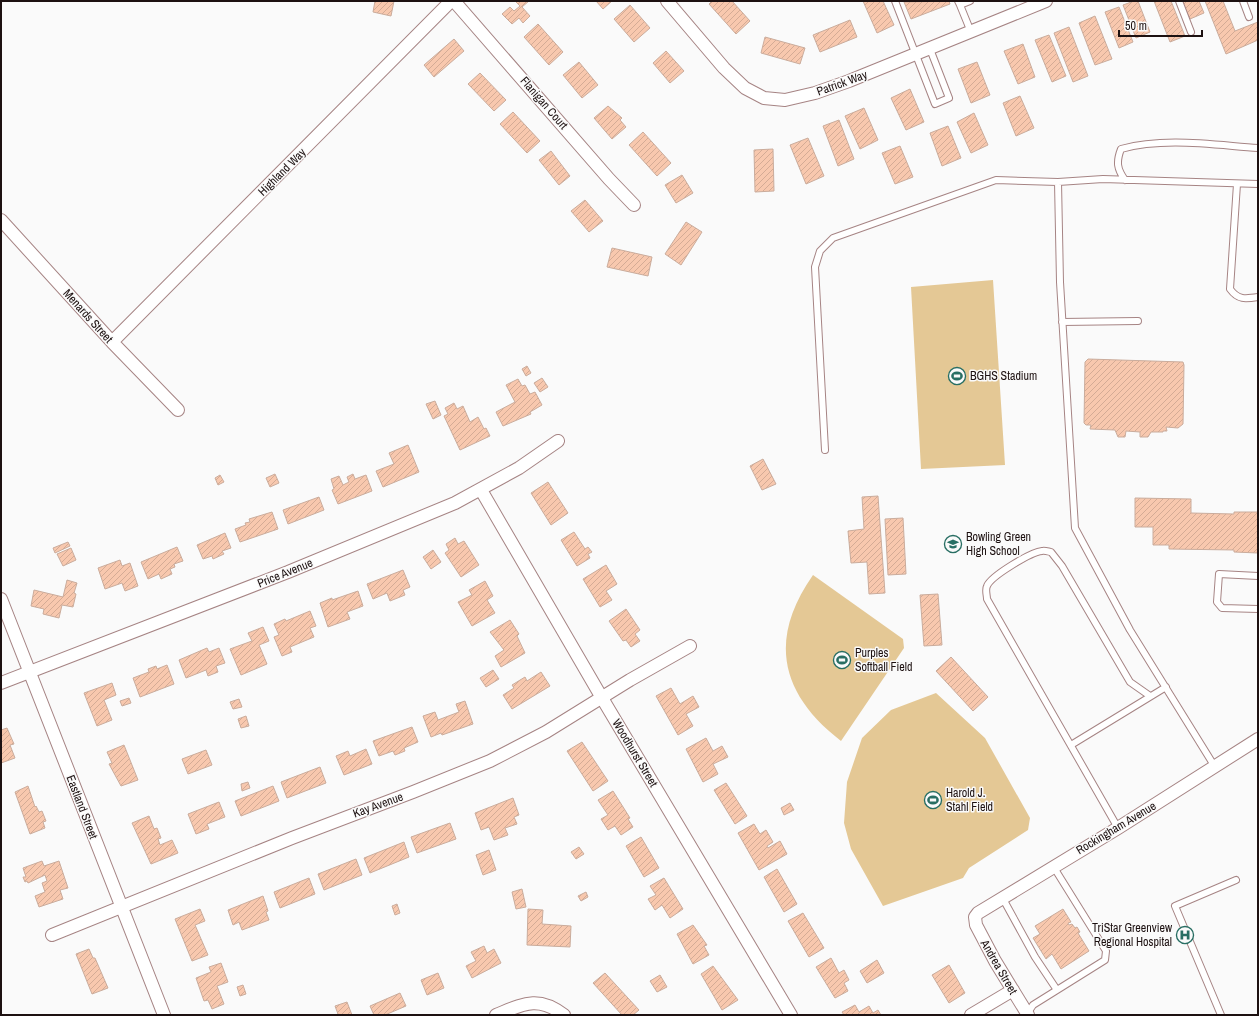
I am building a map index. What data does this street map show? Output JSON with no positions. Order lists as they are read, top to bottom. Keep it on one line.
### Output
{"streets":{"street":["Patrick Way","Flanigan Court","Highland Way","Menards Street","Price Avenue","Woodhurst Street","Kay Avenue","Eastland Street","Rockingham Avenue","Andrea Street"]},"crossings":[["Flanigan Court","Highland Way"],["Highland Way","Menards Street"],["Price Avenue","Woodhurst Street"],["Price Avenue","Eastland Street"],["Woodhurst Street","Kay Avenue"],["Kay Avenue","Eastland Street"],["Rockingham Avenue","Andrea Street"]],"places":{"sports":["BGHS Stadium","Purples Softball Field","Harold J. Stahl Field"],"school or university":["Bowling Green High School"],"hospital":["TriStar Greenview Regional Hospital"]},"scale_bar":"50 m"}
